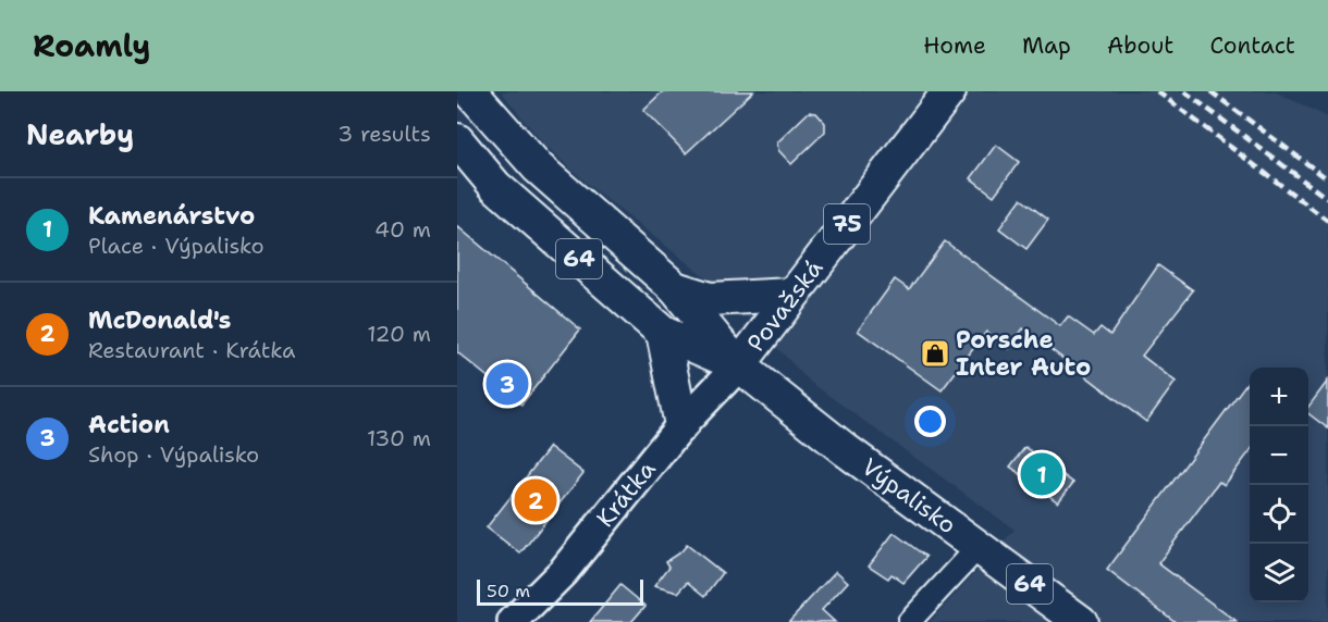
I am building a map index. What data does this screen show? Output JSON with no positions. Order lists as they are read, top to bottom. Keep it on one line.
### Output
{"streets":{"main road":["75","64","Považská","Krátka","Výpalisko"]},"crossings":[["64","Považská"],["64","Výpalisko"],["Považská","Krátka"],["Považská","Výpalisko"],["Krátka","Výpalisko"]],"places":{"shop":["Porsche Inter Auto"]},"scale_bar":"50 m","page":{"header":"Roamly","nav":["Home","Map","About","Contact"],"heading":["Nearby","3 results"],"list":[{"mark":"1","name":"Kamenárstvo","note":"Place · Výpalisko","value":"40 m"},{"mark":"2","name":"McDonald's","note":"Restaurant · Krátka","value":"120 m"},{"mark":"3","name":"Action","note":"Shop · Výpalisko","value":"130 m"}],"pins":["3","1","2"],"map_buttons":["+","−"],"scale":"50 m"}}
